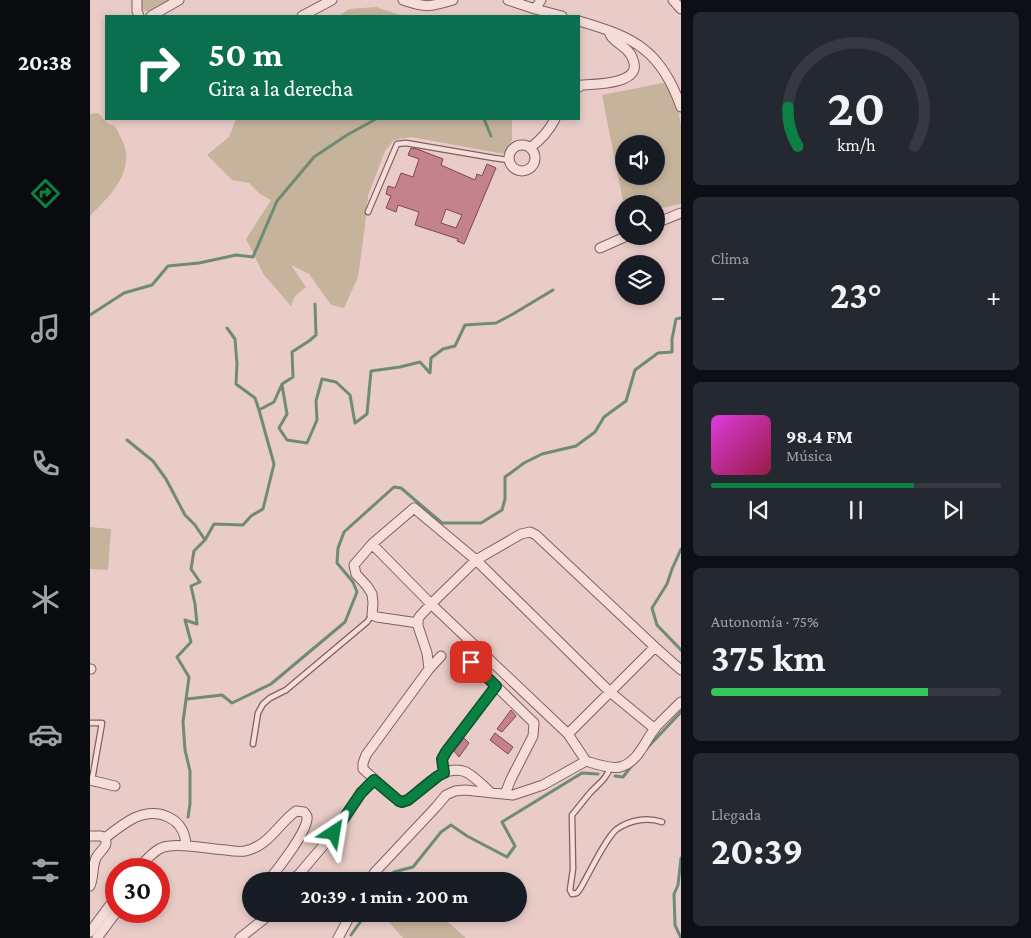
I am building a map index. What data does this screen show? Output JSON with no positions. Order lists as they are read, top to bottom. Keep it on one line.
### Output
{"page":{"tabs":"20:38","turn":["50 m","Gira a la derecha"],"tile":["Clima",["Autonomía · 75%","375 km"],["Llegada","20:39"]],"heat":["−","23°","+"],"song":["98.4 FM","Música"],"limit":"30","trip":"20:39 · 1 min · 200 m","gauge":["20","km/h"]}}
